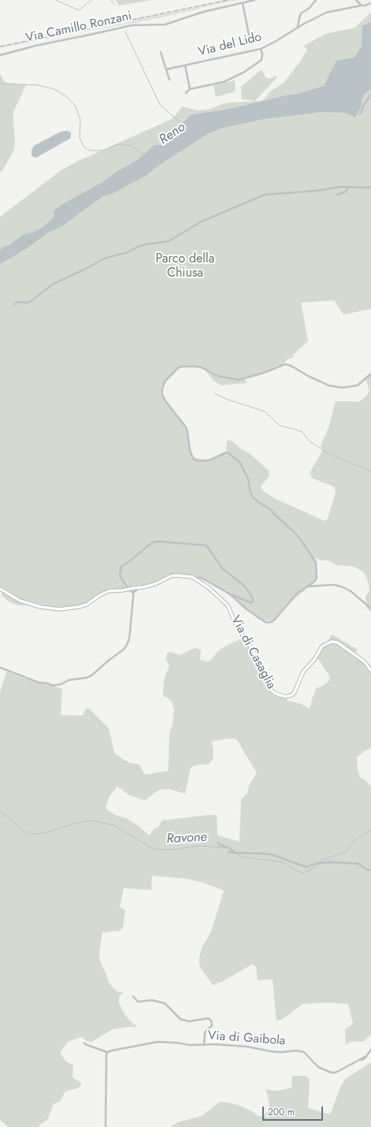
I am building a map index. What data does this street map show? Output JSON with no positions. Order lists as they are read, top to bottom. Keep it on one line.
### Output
{"streets":{"street":["Via Camillo Ronzani","Via del Lido","Via di Casaglia","Via di Gaibola"]},"water":["Reno","Ravone"],"parks":["Parco della Chiusa"],"scale_bar":"200 m"}
